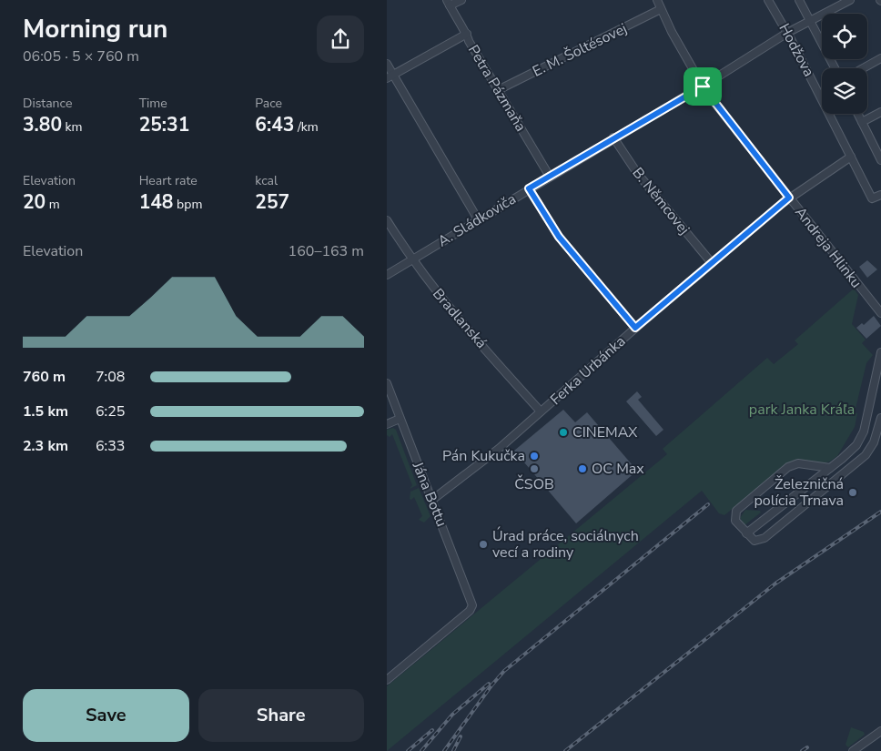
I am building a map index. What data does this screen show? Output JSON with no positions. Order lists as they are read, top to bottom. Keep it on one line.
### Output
{"streets":{"street":["E. M. Šoltésovej","Hodžova","Petra Pázmaňa","B. Němcovej","A. Sládkoviča","Andreja Hlinku","Bradlanská","Ferka Urbánka","Jána Bottu"]},"crossings":[["E. M. Šoltésovej","Petra Pázmaňa"],["E. M. Šoltésovej","Andreja Hlinku"],["Hodžova","A. Sládkoviča"],["Hodžova","Ferka Urbánka"],["Petra Pázmaňa","A. Sládkoviča"],["B. Němcovej","A. Sládkoviča"],["B. Němcovej","Ferka Urbánka"],["A. Sládkoviča","Andreja Hlinku"],["A. Sládkoviča","Bradlanská"],["Andreja Hlinku","Ferka Urbánka"],["Bradlanská","Ferka Urbánka"],["Ferka Urbánka","Jána Bottu"]],"parks":["park Janka Kráľa"],"places":["CINEMAX","Pán Kukučka","ČSOB","OC Max","Železničná polícia Trnava","Úrad práce, sociálnych vecí a rodiny"],"page":{"heading":["Morning run","06:05 · 5 × 760 m"],"stats":[["Distance","3.80 km"],["Time","25:31"],["Pace","6:43 /km"],["Elevation","20 m"],["Heart rate","148 bpm"],["kcal","257"]],"chart":["Elevation","160–163 m"],"list":[{"name":"760 m","note":"7:08"},{"name":"1.5 km","note":"6:25"},{"name":"2.3 km","note":"6:33"}],"buttons":["Save","Share"]}}
